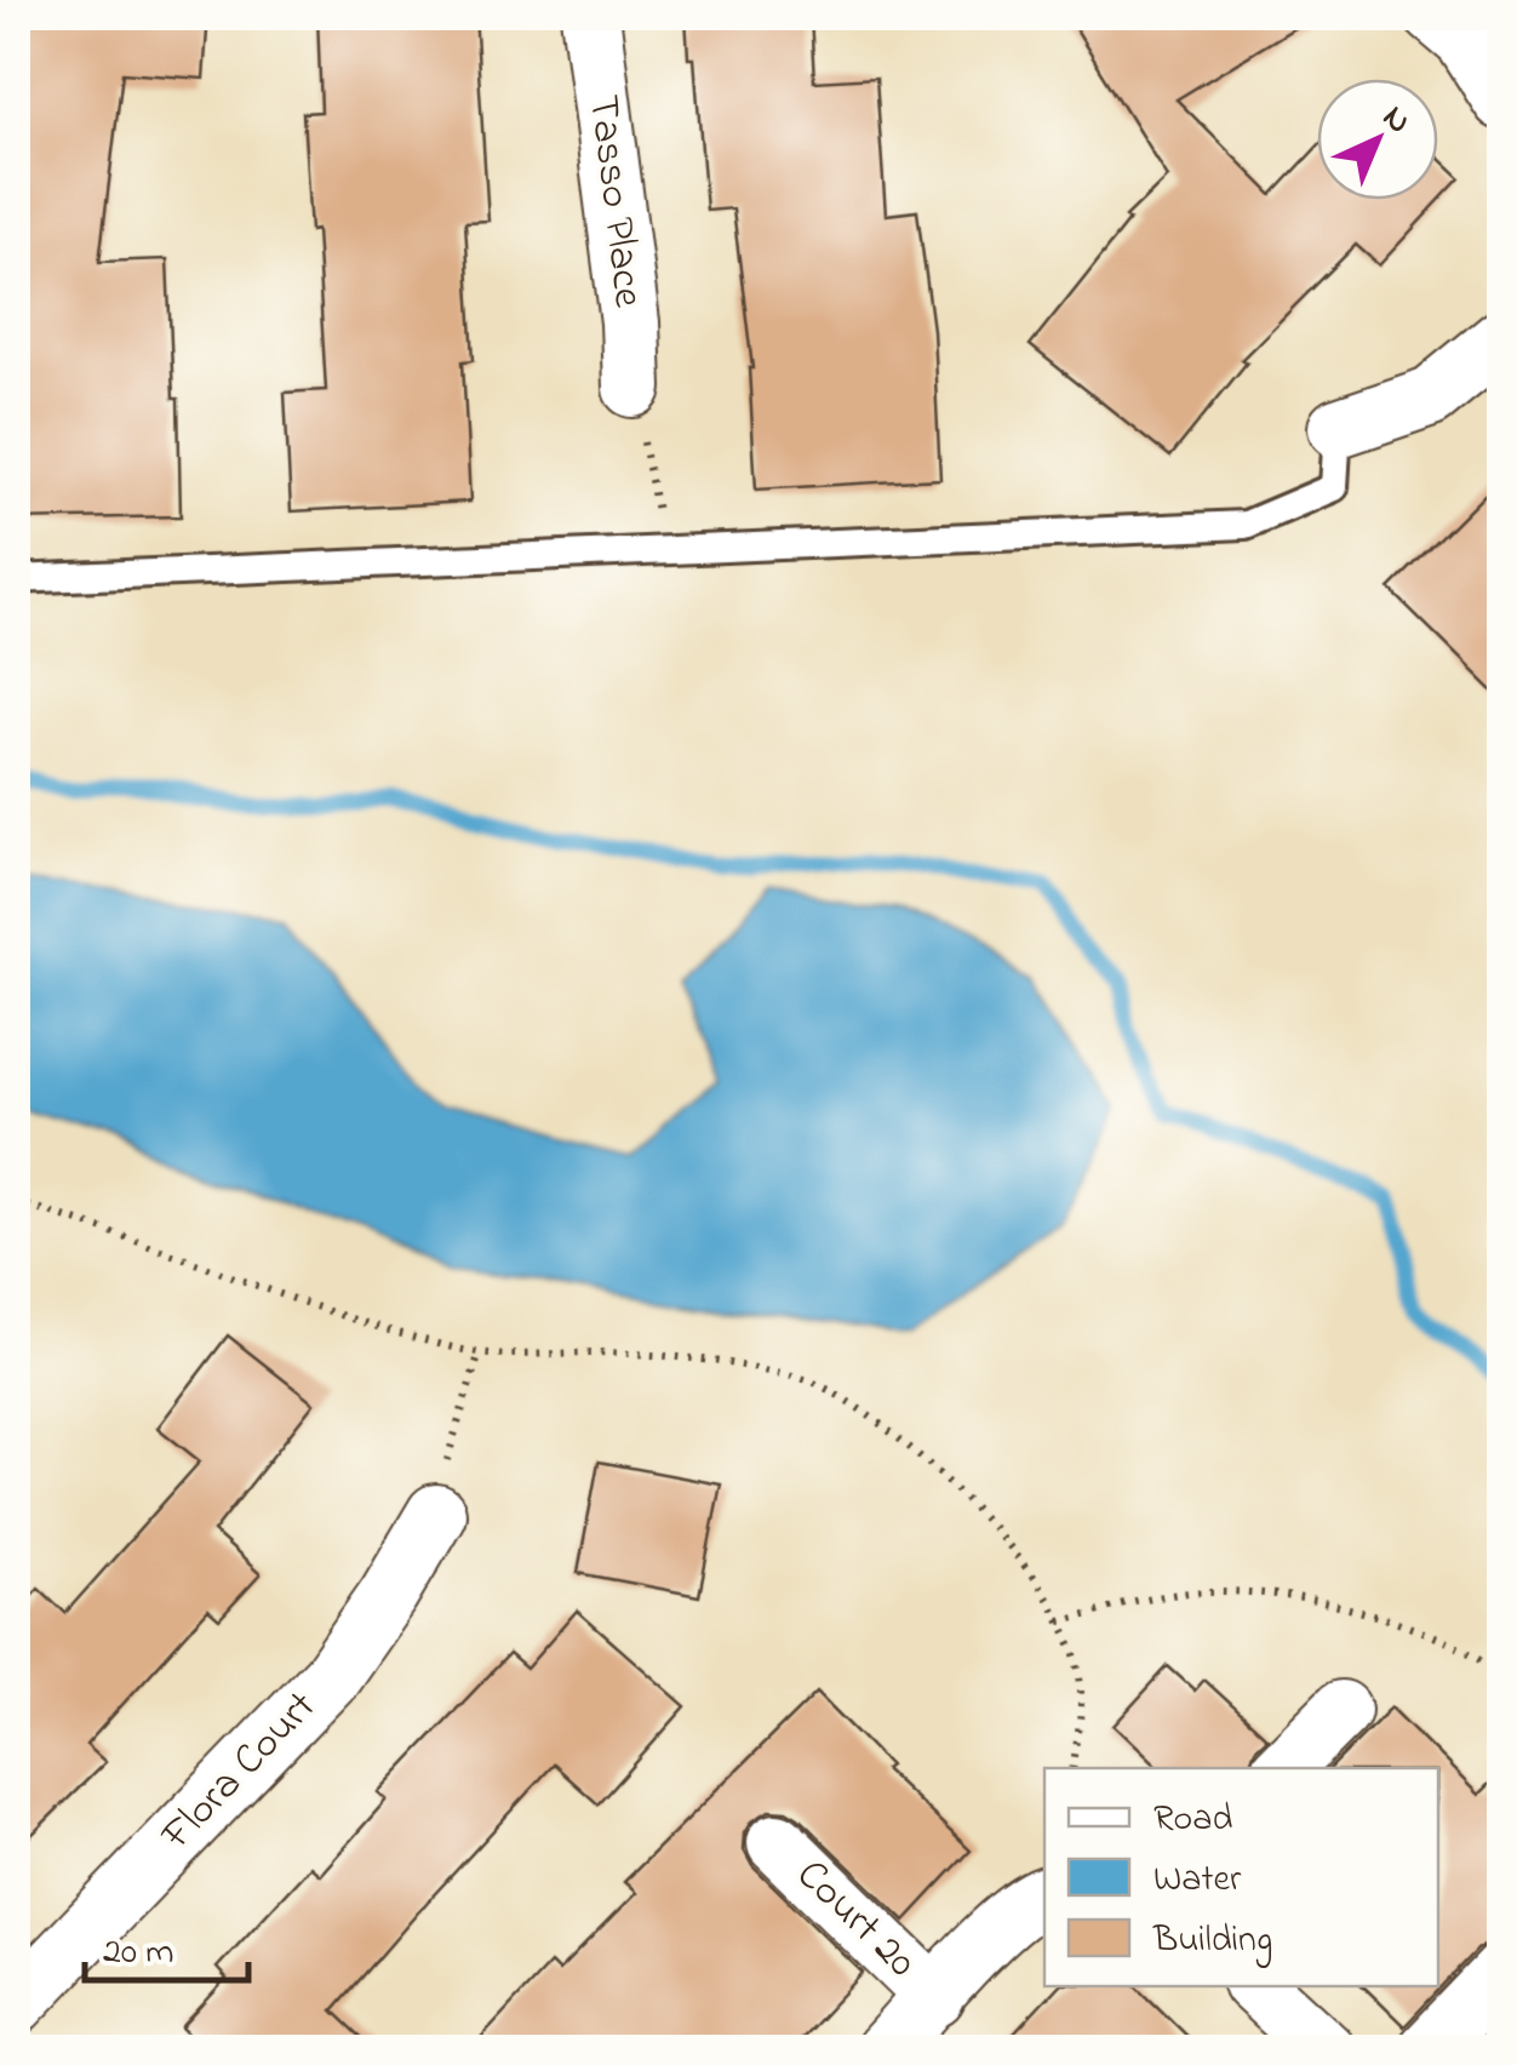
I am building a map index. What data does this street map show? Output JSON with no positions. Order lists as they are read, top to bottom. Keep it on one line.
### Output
{"streets":{"street":["Tasso Place","Flora Court","Court 20"]},"legend":["Road","Water","Building"],"scale_bar":"20 m","north":"top right"}
